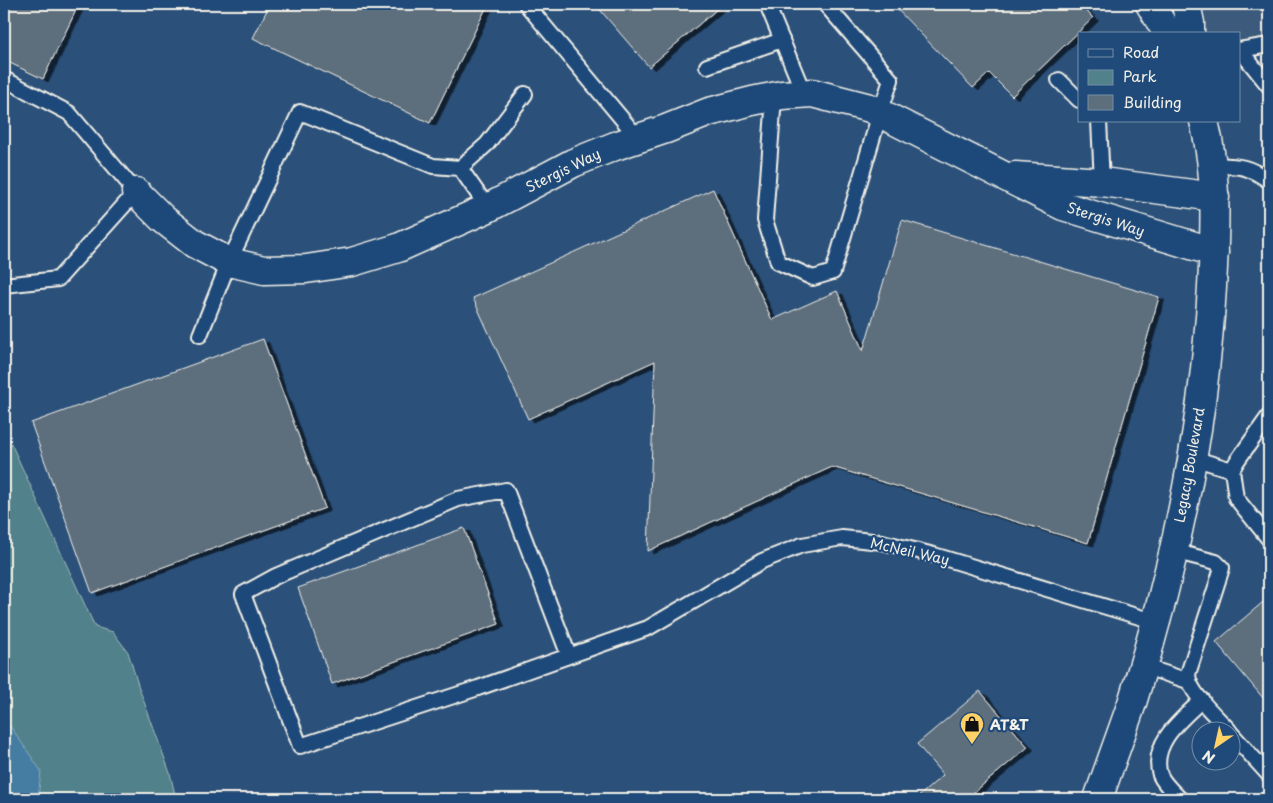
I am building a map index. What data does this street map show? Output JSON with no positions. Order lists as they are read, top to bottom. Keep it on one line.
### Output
{"streets":{"street":["Stergis Way","Legacy Boulevard"],"lane":["McNeil Way"]},"crossings":[["Stergis Way","Legacy Boulevard"],["Legacy Boulevard","McNeil Way"]],"places":{"shop":["AT&T"]},"legend":["Road","Park","Building"],"north":"bottom left"}
